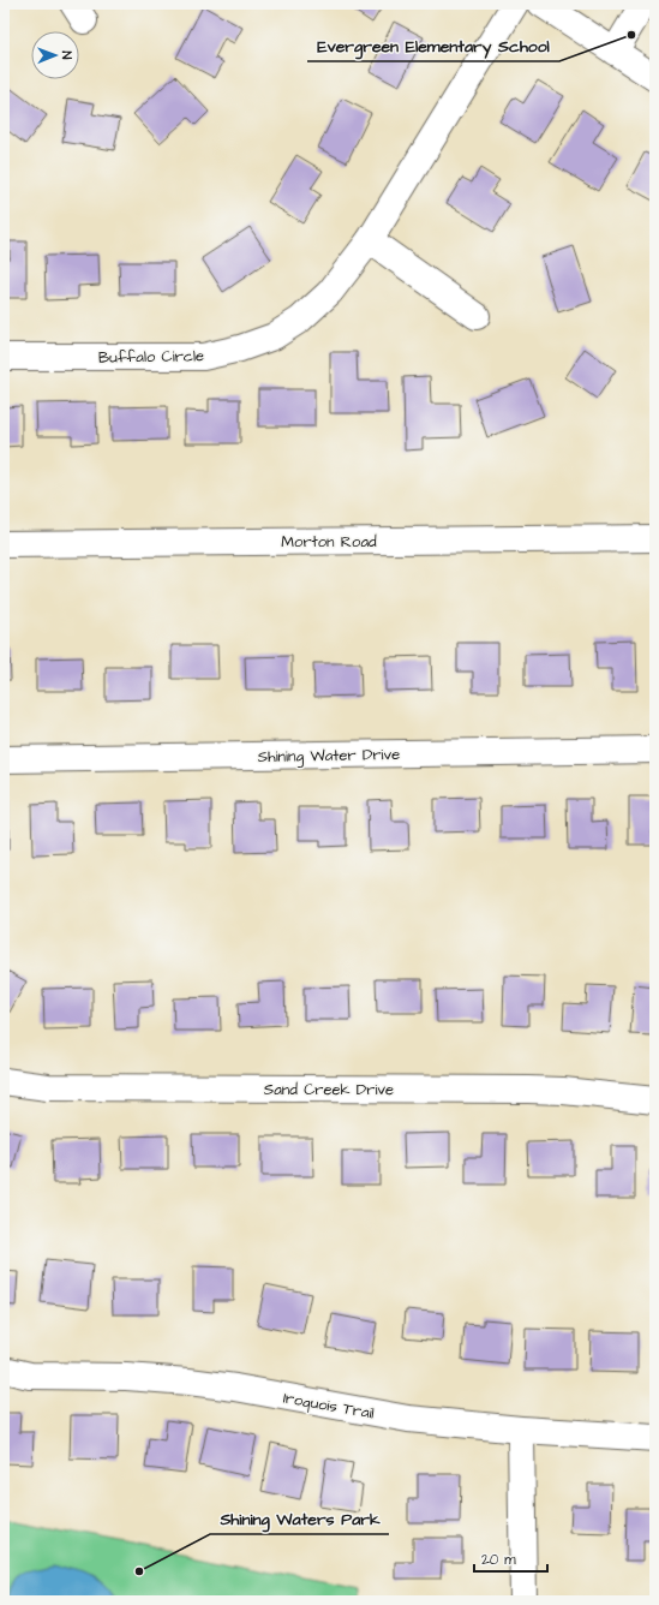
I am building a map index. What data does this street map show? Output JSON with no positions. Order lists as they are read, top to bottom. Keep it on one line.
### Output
{"streets":{"street":["Buffalo Circle","Morton Road","Shining Water Drive","Sand Creek Drive","Iroquois Trail"]},"places":["Evergreen Elementary School","Shining Waters Park"],"scale_bar":"20 m","north":"right"}
